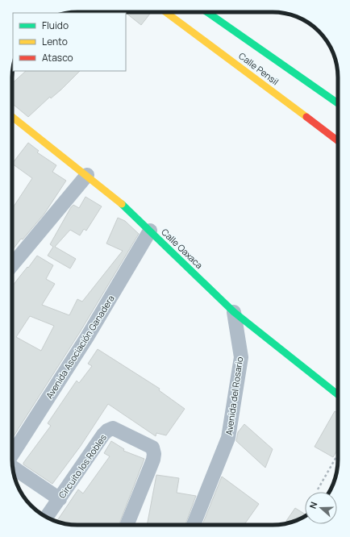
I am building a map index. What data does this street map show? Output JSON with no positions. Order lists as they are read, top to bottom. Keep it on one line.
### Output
{"streets":{"street":["Calle Pensil","Calle Oaxaca","Avenida Asociación Ganadera","Avenida del Rosario","Circuito los Robles"]},"crossings":[["Calle Oaxaca","Avenida Asociación Ganadera"],["Calle Oaxaca","Avenida del Rosario"]],"legend":["Fluido","Lento","Atasco"],"north":"left"}
